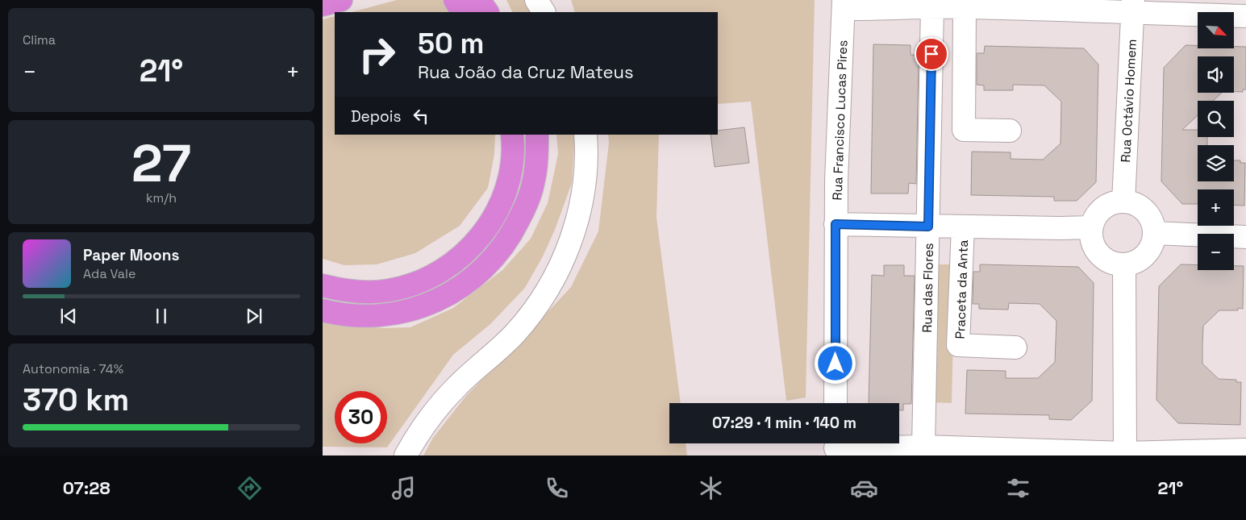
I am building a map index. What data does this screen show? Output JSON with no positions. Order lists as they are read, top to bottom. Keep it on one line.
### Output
{"streets":{"street":["Rua Octávio Homem","Rua Francisco Lucas Pires","Rua das Flores","Praceta da Anta"]},"north":"bottom right","page":{"tile":["Clima",["27","km/h"],["Autonomia · 74%","370 km"]],"map_buttons":["+","−"],"turn":["50 m","Rua João da Cruz Mateus"],"heat":["−","21°","+"],"then":"Depois","song":["Paper Moons","Ada Vale"],"limit":"30","trip":"07:29 · 1 min · 140 m","tabs":["07:28","21°"]}}
